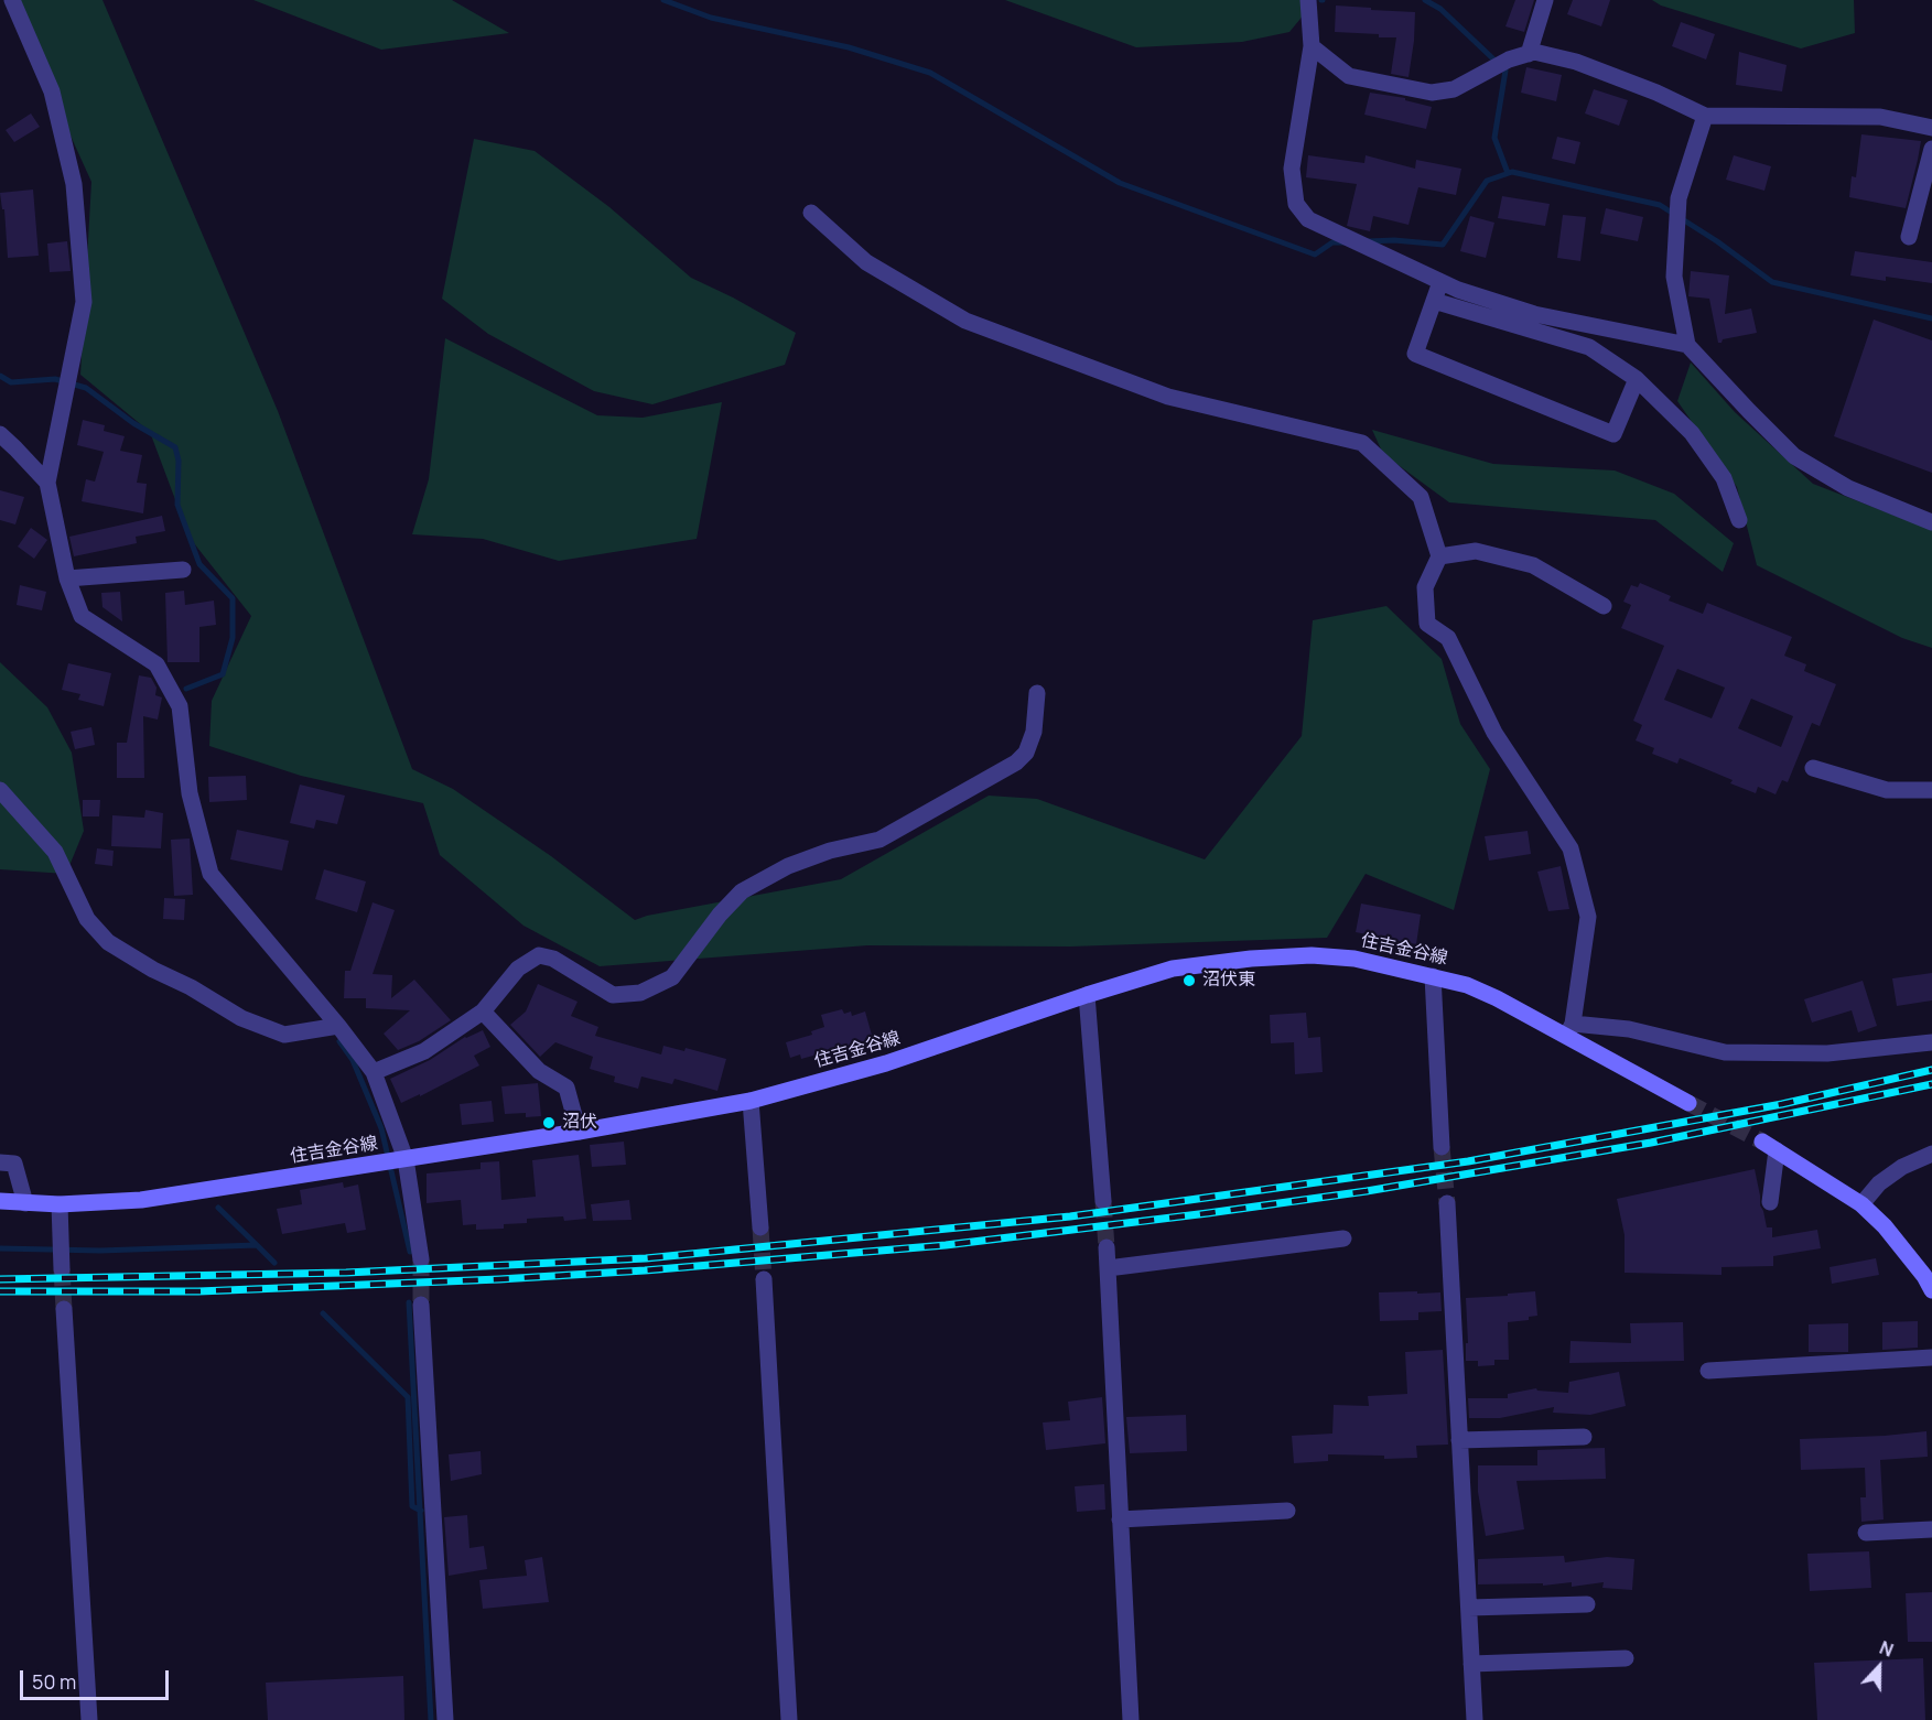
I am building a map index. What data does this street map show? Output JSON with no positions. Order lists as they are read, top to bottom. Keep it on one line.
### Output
{"streets":{"main road":["住吉金谷線"]},"places":["沼伏東","沼伏"],"scale_bar":"50 m","north":"top"}
